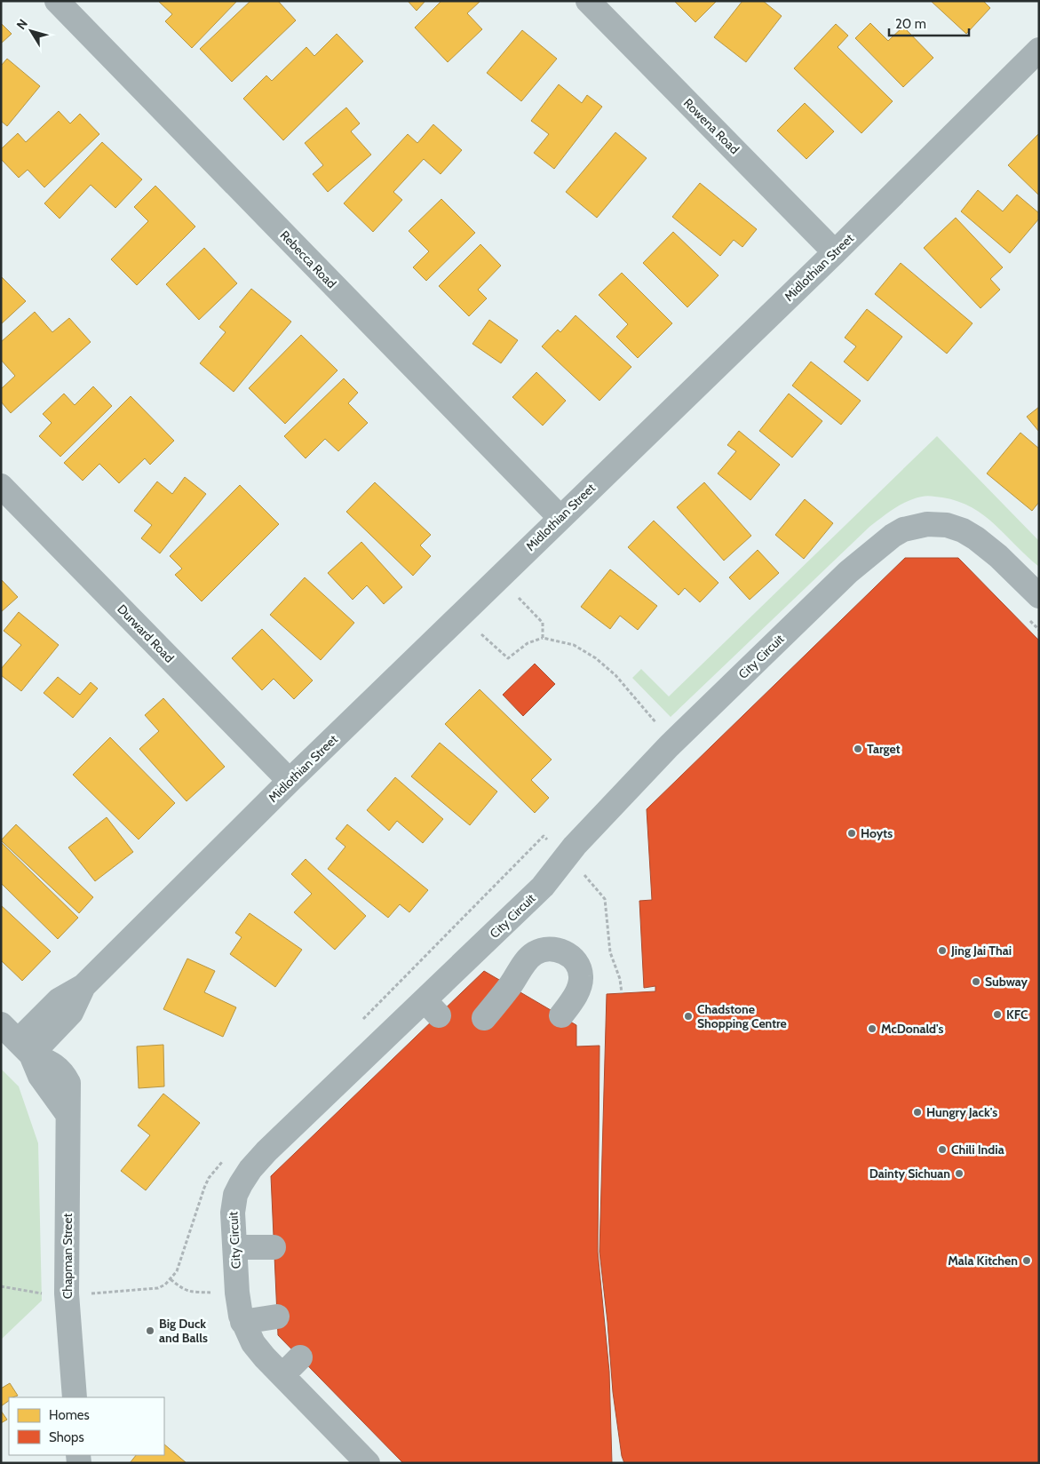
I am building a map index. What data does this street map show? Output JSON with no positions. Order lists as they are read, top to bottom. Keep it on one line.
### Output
{"streets":{"street":["Rowena Road","Rebecca Road","Midlothian Street","Durward Road","City Circuit","Chapman Street"]},"crossings":[["Rowena Road","Midlothian Street"],["Rebecca Road","Midlothian Street"],["Midlothian Street","Durward Road"],["Midlothian Street","Chapman Street"]],"places":["Target","Hoyts","Jing Jai Thai","Subway","KFC","Chadstone Shopping Centre","McDonald's","Hungry Jack's","Chili India","Dainty Sichuan","Mala Kitchen","Big Duck and Balls"],"legend":["Homes","Shops"],"scale_bar":"20 m","north":"top left"}
